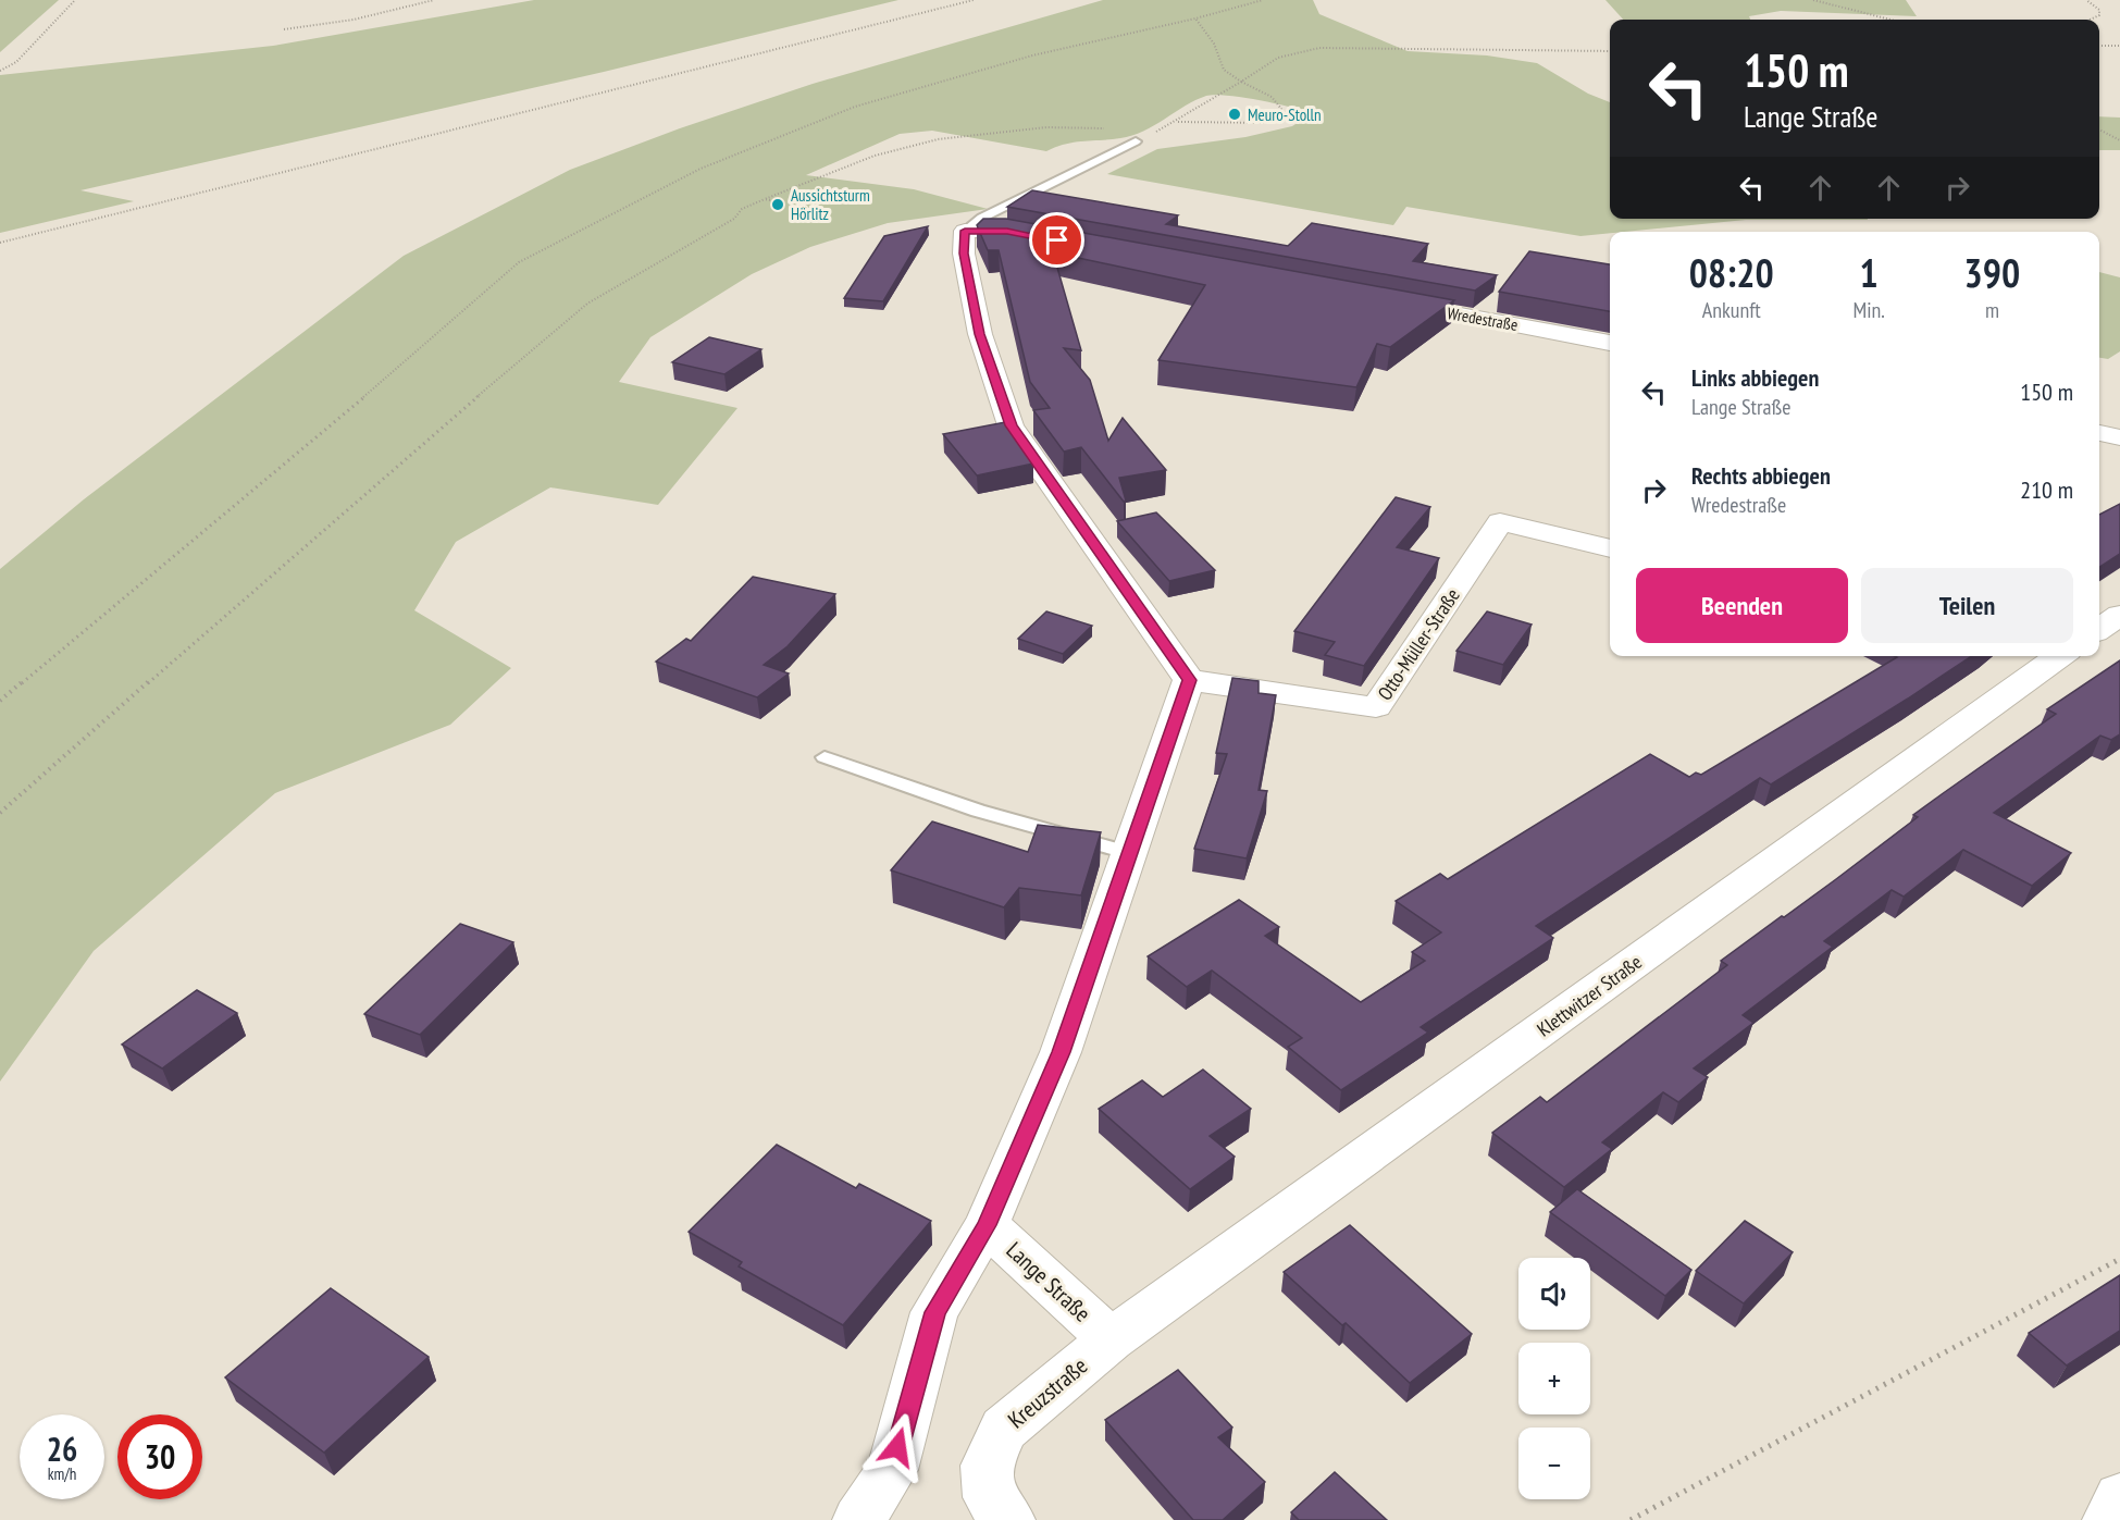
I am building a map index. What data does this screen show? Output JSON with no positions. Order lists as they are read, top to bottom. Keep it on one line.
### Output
{"streets":{"street":["Wredestraße","Otto-Müller-Straße","Klettwitzer Straße","Lange Straße","Kreuzstraße"]},"crossings":[["Otto-Müller-Straße","Lange Straße"],["Klettwitzer Straße","Lange Straße"],["Klettwitzer Straße","Kreuzstraße"],["Lange Straße","Kreuzstraße"]],"places":["Meuro-Stolln","Aussichtsturm Hörlitz"],"page":{"turn":["150 m","Lange Straße"],"eta":["08:20","Ankunft","1","Min.","390","m"],"list":[{"name":"Links abbiegen","note":"Lange Straße","value":"150 m"},{"name":"Rechts abbiegen","note":"Wredestraße","value":"210 m"}],"buttons":["Beenden","Teilen"],"map_buttons":["+","−"],"speed":"26 km/h","limit":"30"}}
